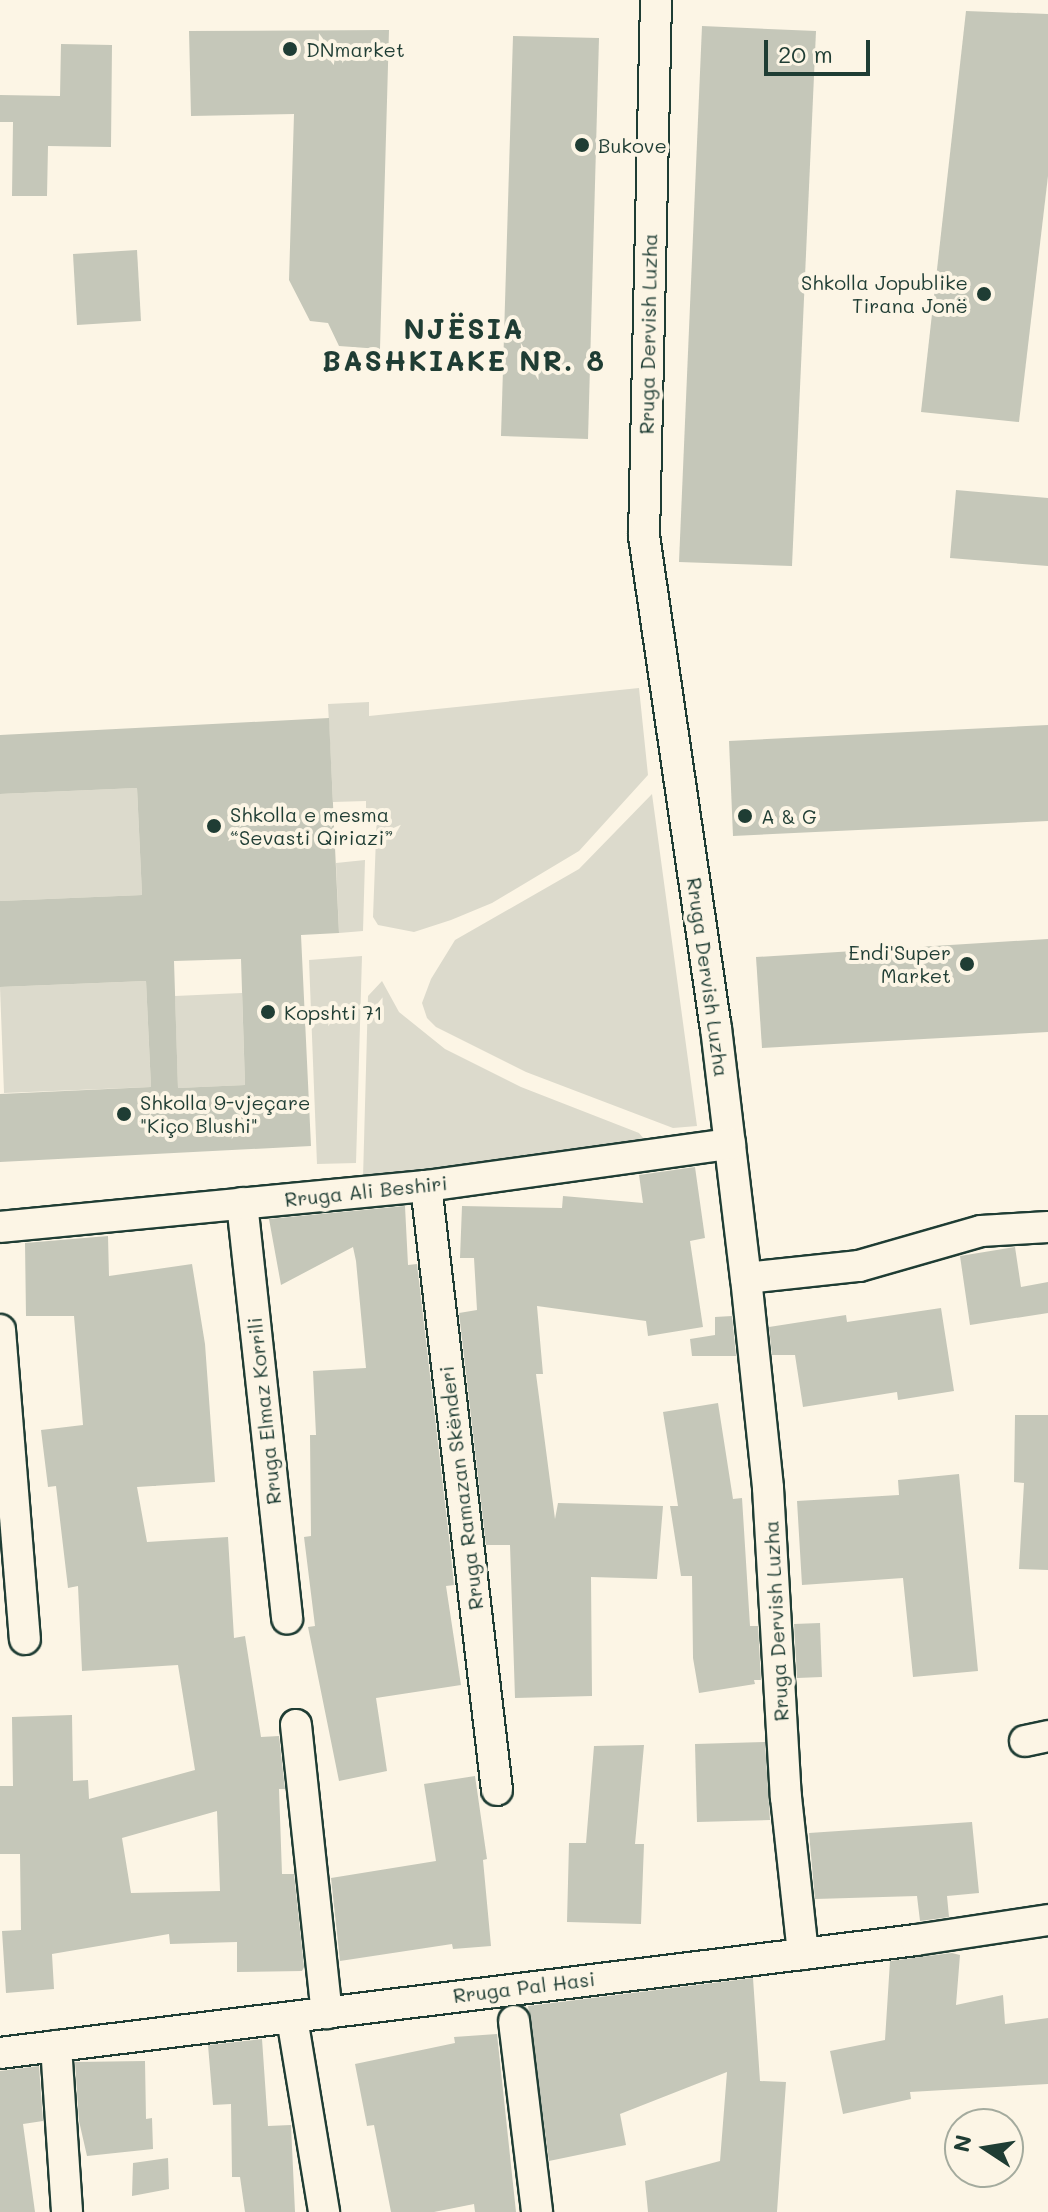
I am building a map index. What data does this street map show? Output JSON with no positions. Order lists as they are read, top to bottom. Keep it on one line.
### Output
{"streets":{"street":["Rruga Dervish Luzha","Rruga Ali Beshiri","Rruga Elmaz Korrili","Rruga Ramazan Skënderi","Rruga Pal Hasi"]},"crossings":[["Rruga Dervish Luzha","Rruga Ali Beshiri"],["Rruga Dervish Luzha","Rruga Pal Hasi"],["Rruga Ali Beshiri","Rruga Elmaz Korrili"],["Rruga Ali Beshiri","Rruga Ramazan Skënderi"]],"districts":["NJËSIA BASHKIAKE NR. 8"],"places":["DNmarket","Bukove","Shkolla Jopublike Tirana Jonë","A & G","Shkolla e mesma “Sevasti Qiriazi”","Endi'Super Market","Kopshti 71","Shkolla 9-vjeçare \"Kiço Blushi\""],"scale_bar":"20 m","north":"left"}
